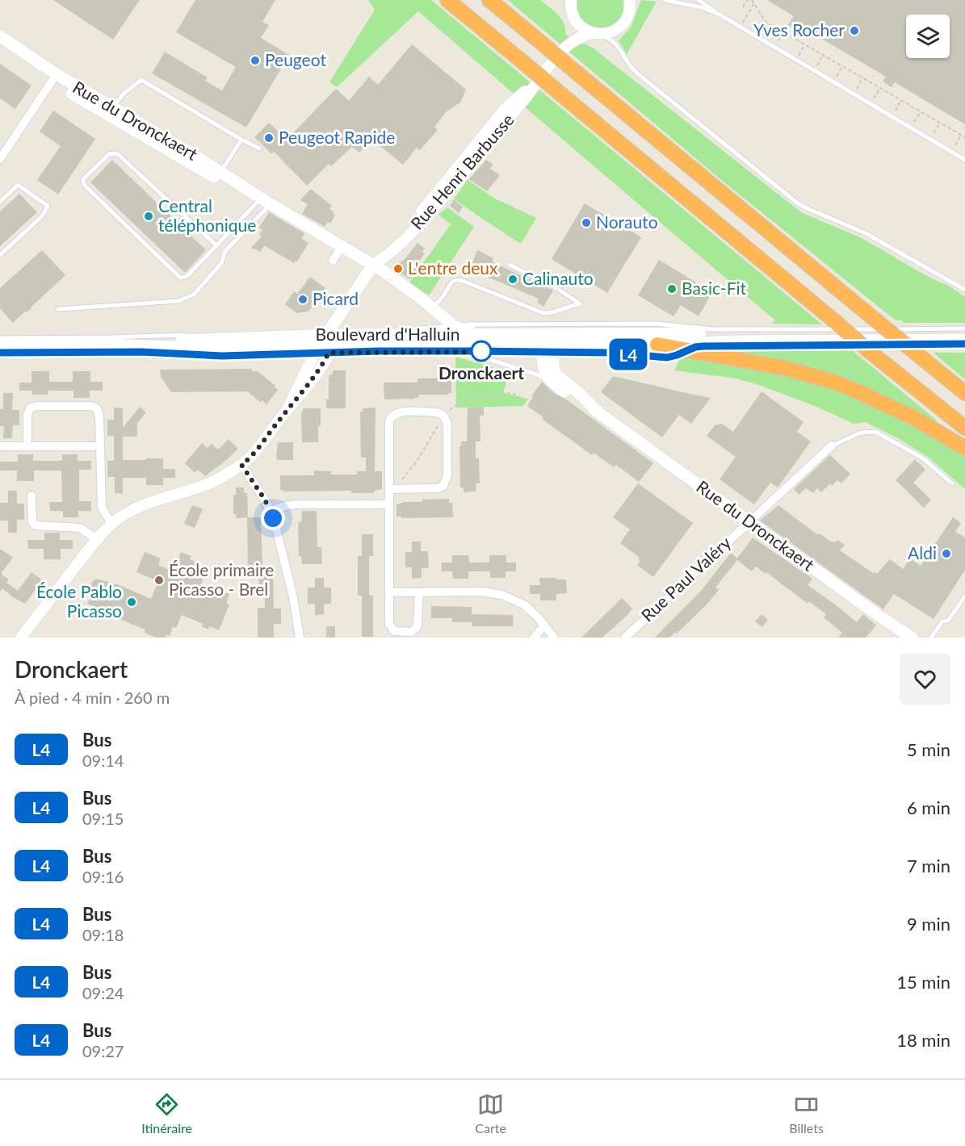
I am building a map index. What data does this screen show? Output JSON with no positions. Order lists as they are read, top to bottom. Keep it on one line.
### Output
{"streets":{"main road":["Rue du Dronckaert","Rue Henri Barbusse","Boulevard d'Halluin"],"street":["Rue Paul Valéry"]},"crossings":[["Rue du Dronckaert","Rue Henri Barbusse"],["Rue du Dronckaert","Boulevard d'Halluin"],["Rue du Dronckaert","Rue Paul Valéry"],["Rue Henri Barbusse","Boulevard d'Halluin"]],"places":["Yves Rocher","Peugeot","Peugeot Rapide","Central téléphonique","Norauto","L'entre deux","Calinauto","Basic-Fit","Picard","Dronckaert","Aldi","École primaire Picasso - Brel","École Pablo Picasso"],"lines":["bus line L4"],"page":{"on_map":"L4","heading":["Dronckaert","À pied · 4 min · 260 m"],"list":[{"mark":"L4","name":"Bus","note":"09:14","value":"5 min"},{"mark":"L4","name":"Bus","note":"09:15","value":"6 min"},{"mark":"L4","name":"Bus","note":"09:16","value":"7 min"},{"mark":"L4","name":"Bus","note":"09:18","value":"9 min"},{"mark":"L4","name":"Bus","note":"09:24","value":"15 min"},{"mark":"L4","name":"Bus","note":"09:27","value":"18 min"}],"tabs":["Itinéraire","Carte","Billets"]}}
